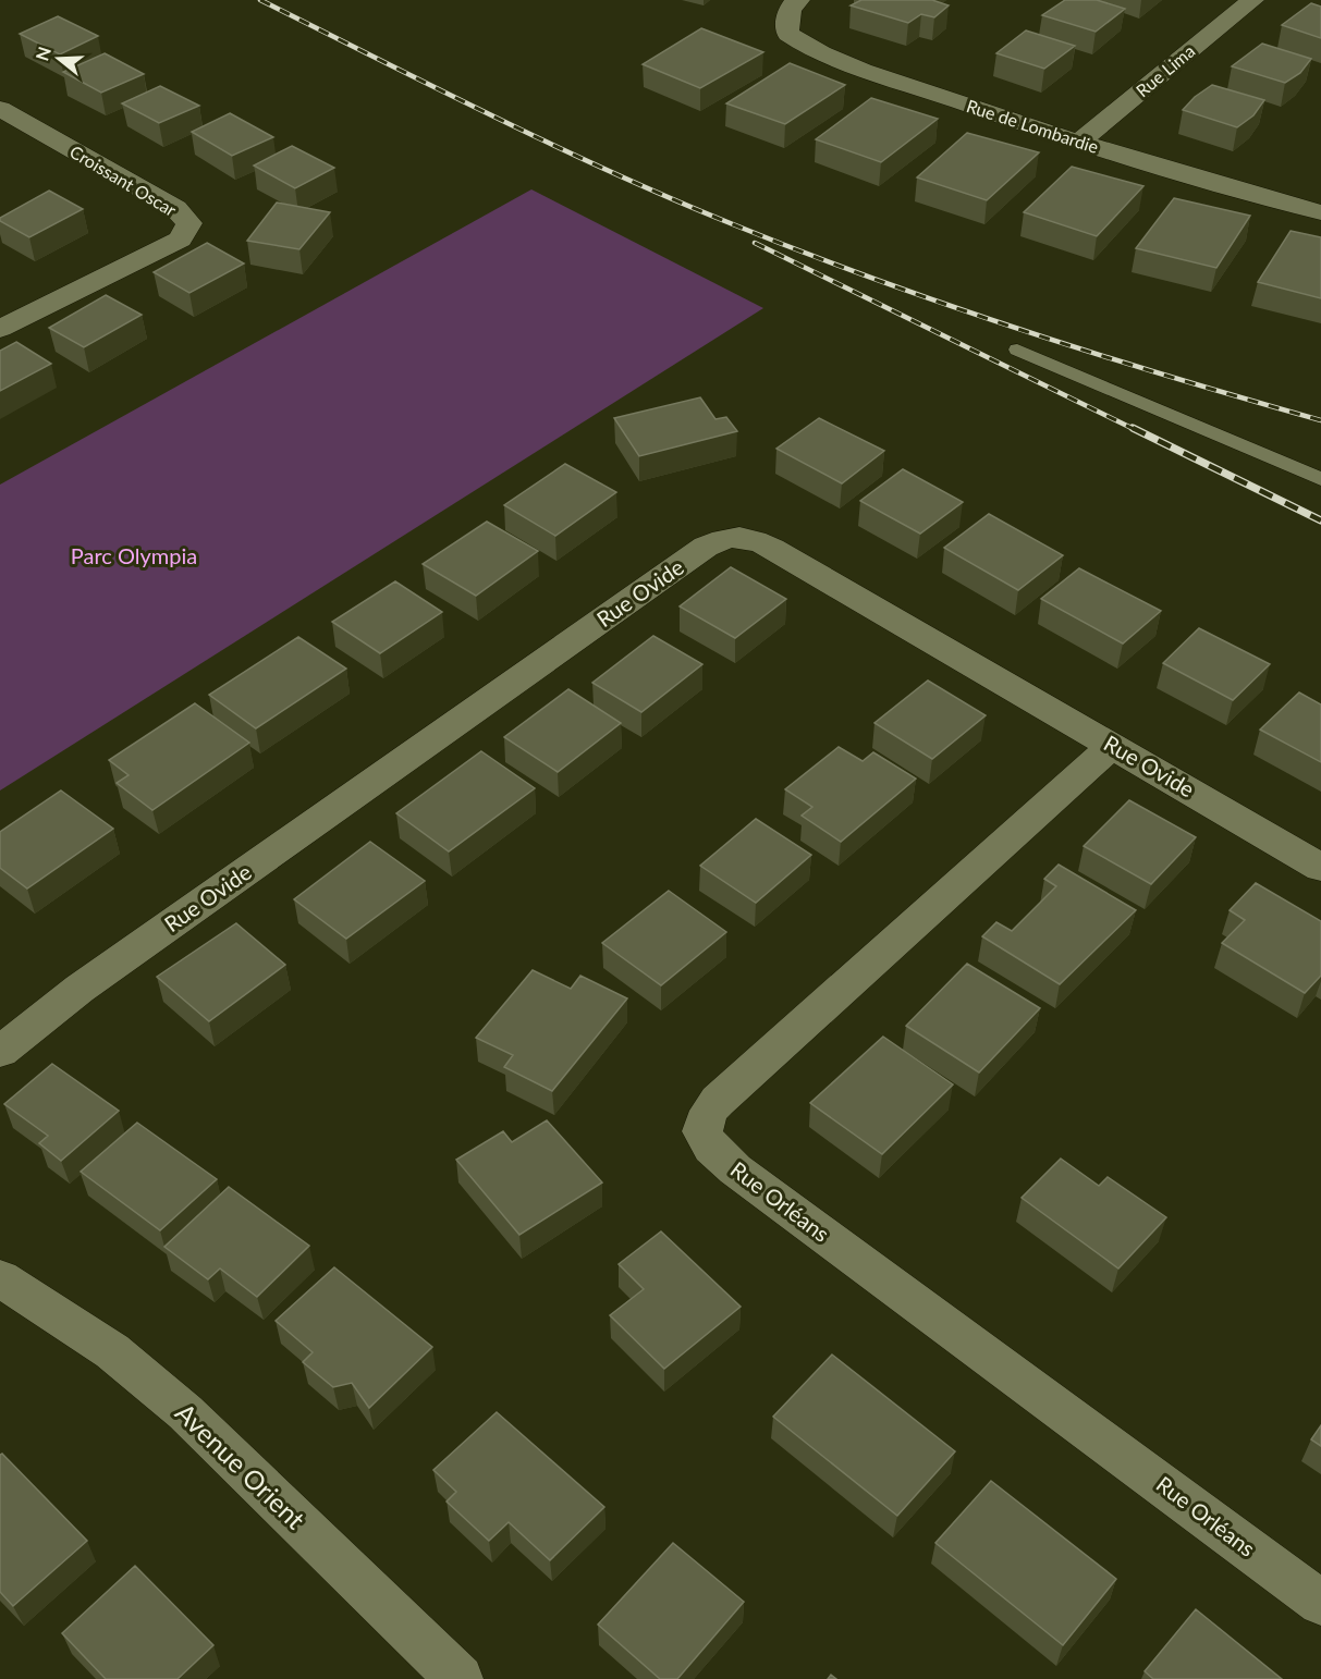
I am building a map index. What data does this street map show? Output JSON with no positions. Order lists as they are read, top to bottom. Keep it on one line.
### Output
{"streets":{"street":["Rue Lima","Rue de Lombardie","Croissant Oscar","Rue Ovide","Rue Orléans","Avenue Orient"]},"crossings":[["Rue Lima","Rue de Lombardie"],["Rue Ovide","Rue Orléans"]],"parks":["Parc Olympia"],"north":"left"}
